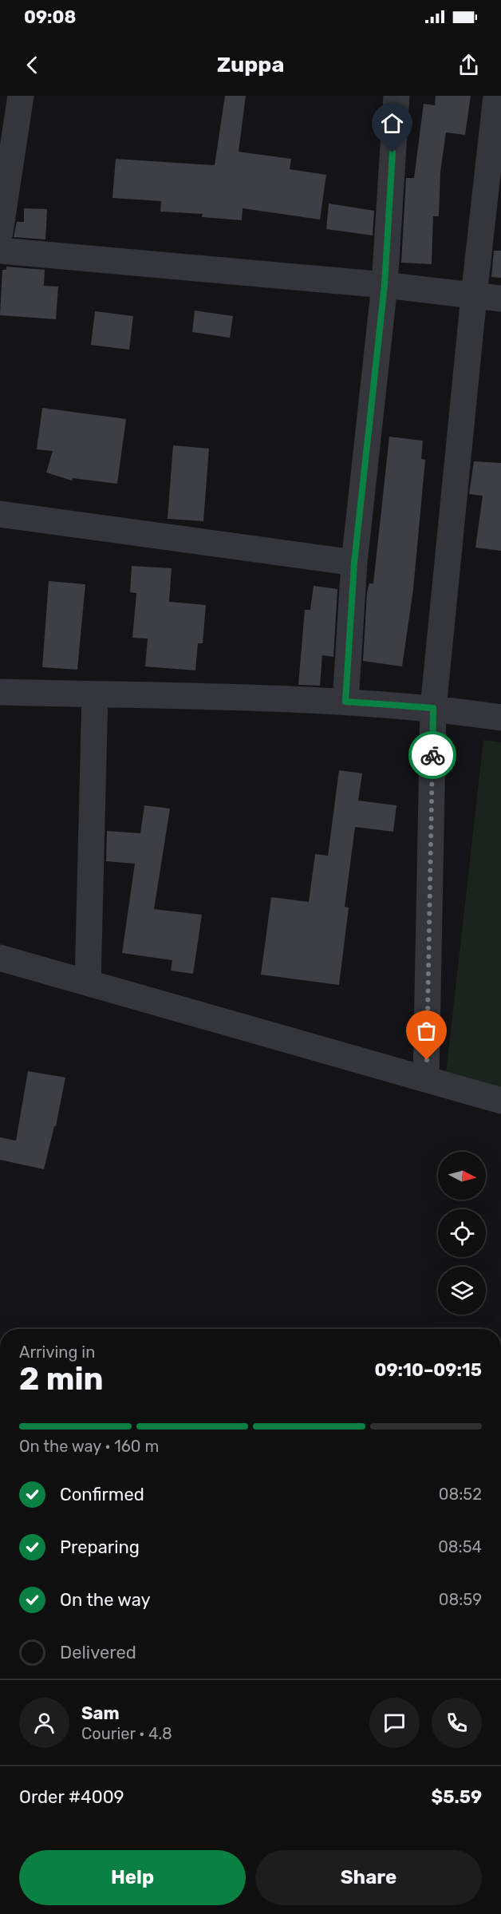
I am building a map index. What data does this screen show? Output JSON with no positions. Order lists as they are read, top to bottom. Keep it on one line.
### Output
{"north":"right","page":{"status":"09:08","header":"Zuppa","heading":["2 min","Arriving in","09:10–09:15"],"panel":["Sam","Courier · 4.8","Order #4009","$5.59"],"bar":"On the way · 160 m","list":[["Confirmed","08:52"],["Preparing","08:54"],["On the way","08:59"],"Delivered"],"buttons":["Help","Share"]}}
